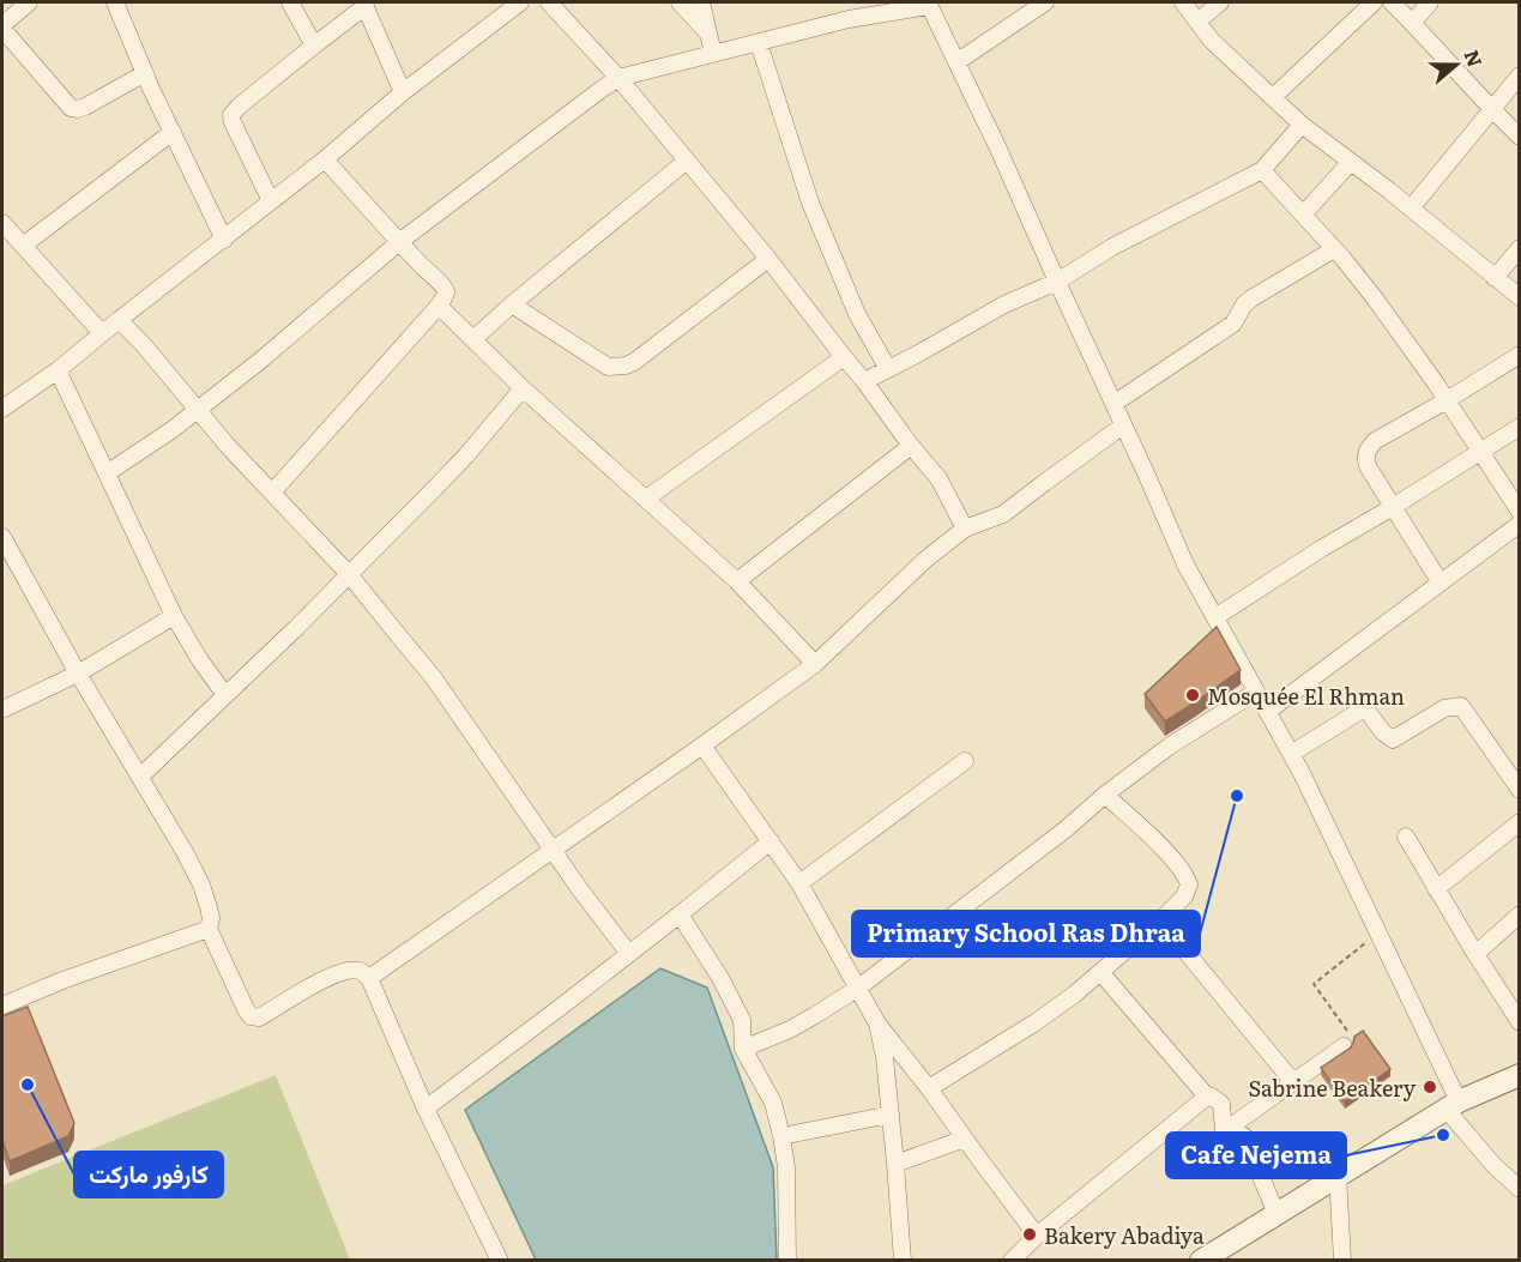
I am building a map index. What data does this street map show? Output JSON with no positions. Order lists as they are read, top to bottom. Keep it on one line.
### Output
{"places":["Mosquée El Rhman","Primary School Ras Dhraa","كارفور ماركت","Sabrine Beakery","Cafe Nejema","Bakery Abadiya"],"north":"right"}
